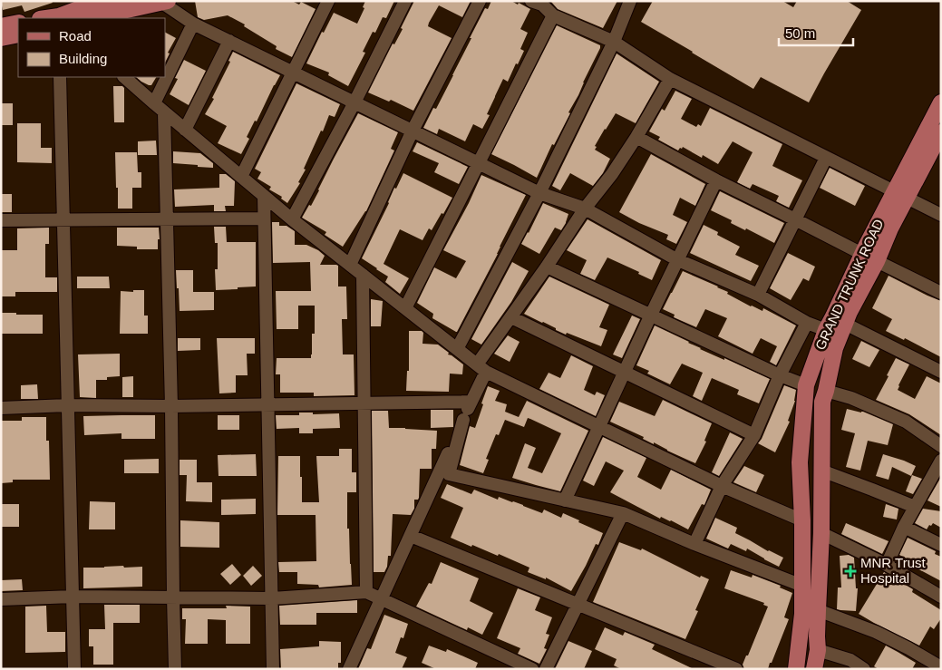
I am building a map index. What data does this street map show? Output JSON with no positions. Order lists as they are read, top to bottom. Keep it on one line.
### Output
{"streets":{"main road":["GRAND TRUNK ROAD"]},"places":{"health":["MNR Trust Hospital"]},"legend":["Road","Building"],"scale_bar":"50 m"}
